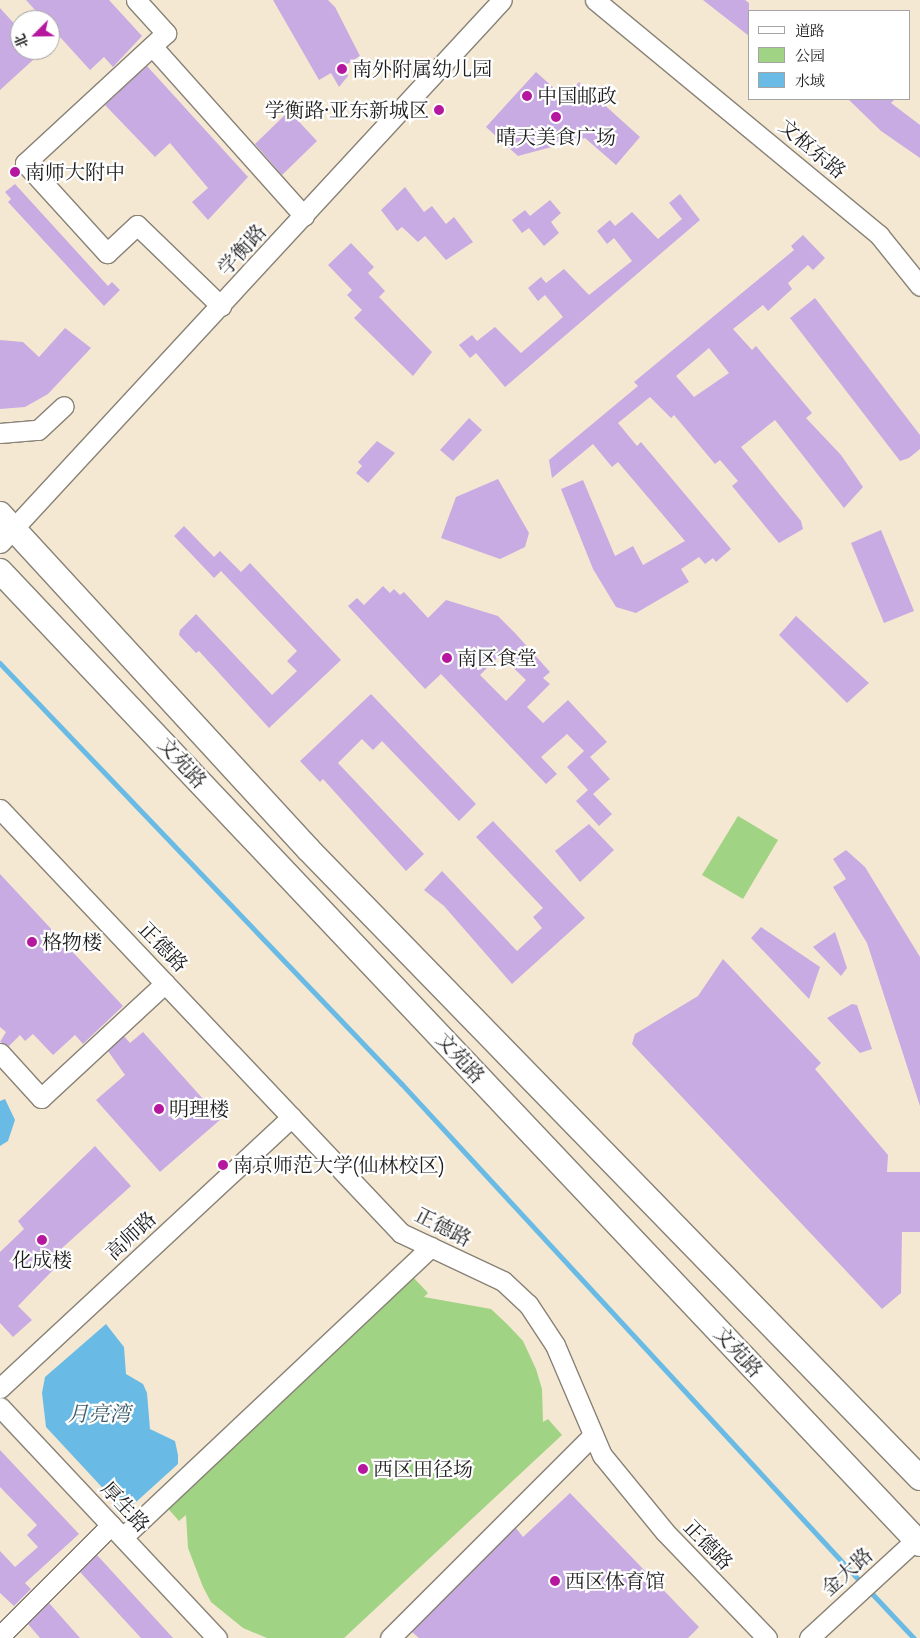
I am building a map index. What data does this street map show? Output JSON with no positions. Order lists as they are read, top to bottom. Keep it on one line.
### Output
{"streets":{"main road":["文苑路"],"street":["文枢东路","学衡路","正德路","高师路","厚生路","金大路"]},"crossings":[["学衡路","文苑路"],["文苑路","金大路"],["正德路","高师路"]],"water":["月亮湾"],"places":["南外附属幼儿园","中国邮政","学衡路·亚东新城区","晴天美食广场","南师大附中","南区食堂","格物楼","明理楼","南京师范大学(仙林校区)","化成楼","西区田径场","西区体育馆"],"legend":["道路","公园","水域"],"north":"bottom left"}
